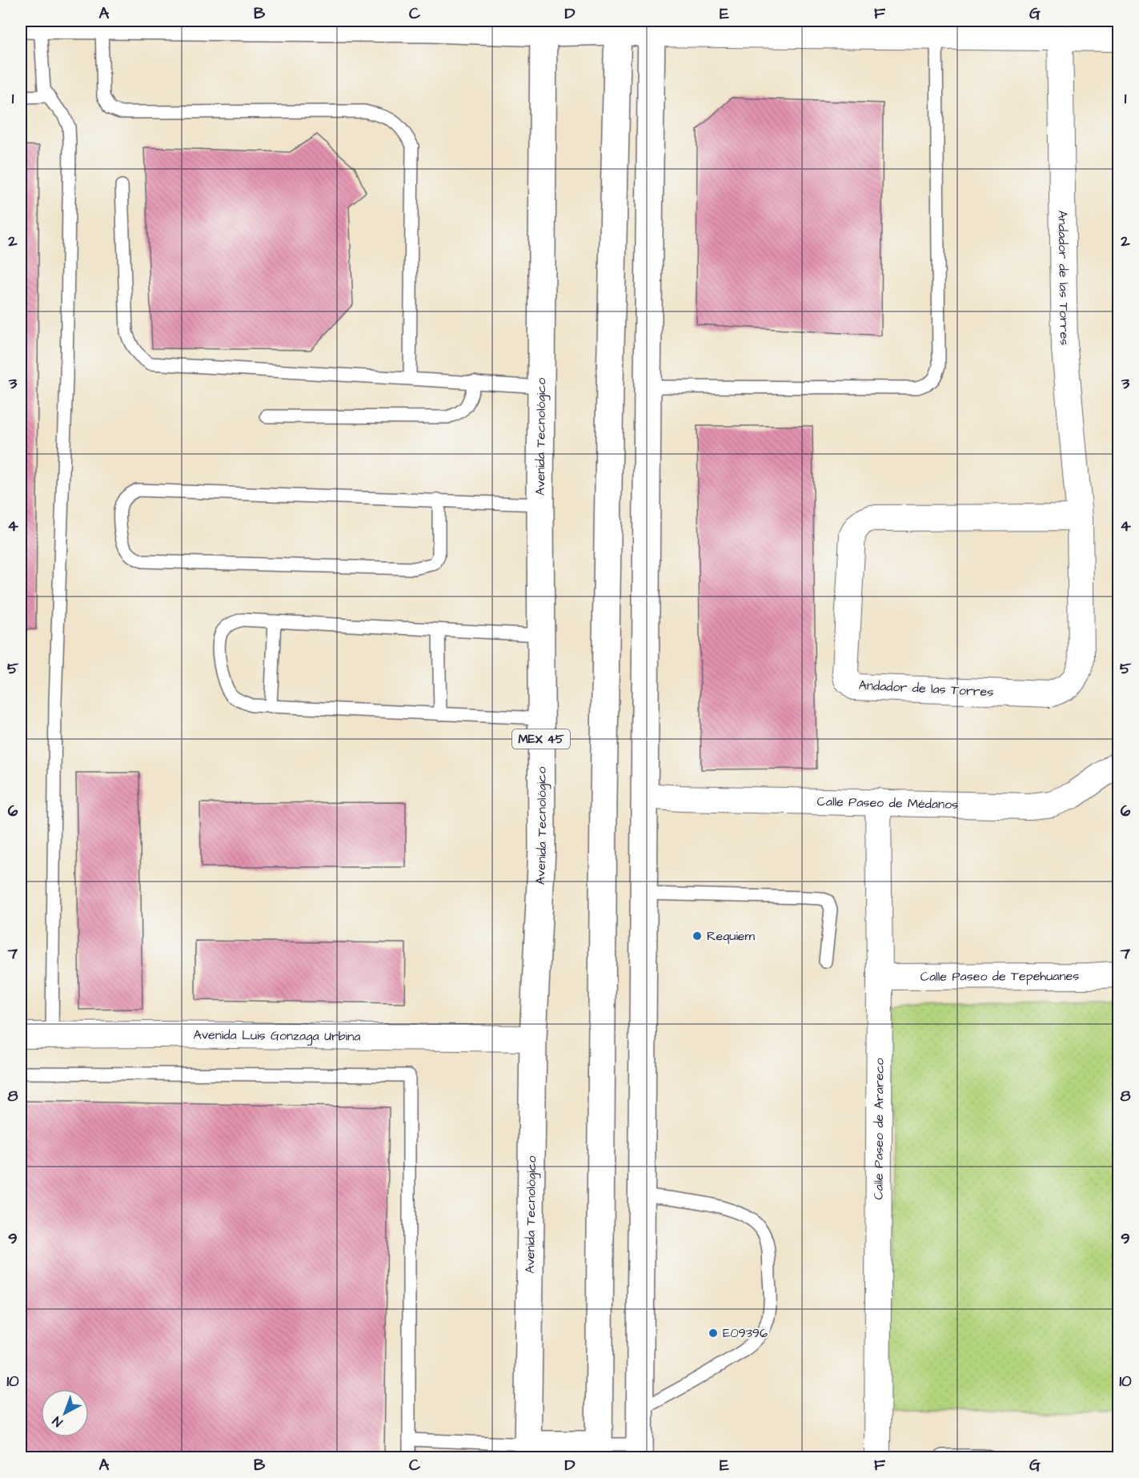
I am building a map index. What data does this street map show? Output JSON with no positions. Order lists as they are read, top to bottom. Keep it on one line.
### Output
{"streets":{"main road":["Avenida Tecnológico","MEX 45"],"street":["Andador de las Torres","Calle Paseo de Médanos","Calle Paseo de Tepehuanes","Avenida Luis Gonzaga Urbina","Calle Paseo de Arareco"]},"crossings":[["Avenida Tecnológico","Avenida Luis Gonzaga Urbina"],["Calle Paseo de Médanos","Calle Paseo de Arareco"],["Calle Paseo de Tepehuanes","Calle Paseo de Arareco"]],"places":["Requiem","E09396"],"north":"bottom left","grid":{"columns":["A","B","C","D","E","F","G"],"rows":["1","2","3","4","5","6","7","8","9","10"]}}
